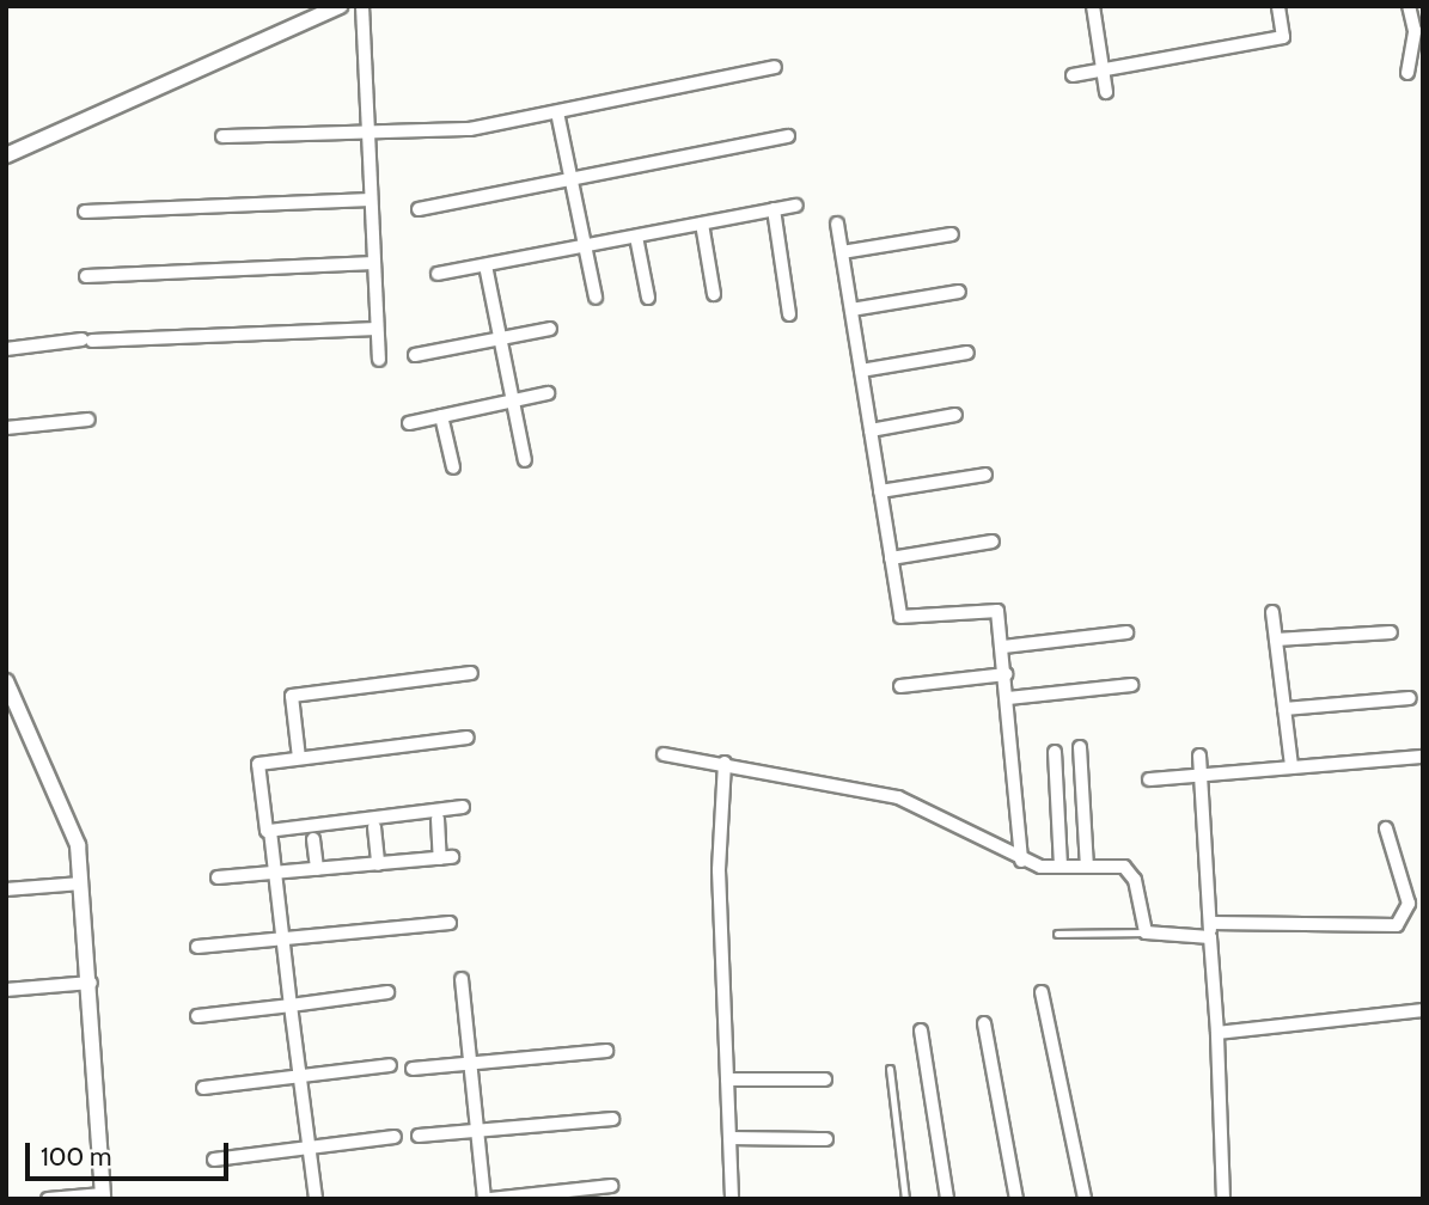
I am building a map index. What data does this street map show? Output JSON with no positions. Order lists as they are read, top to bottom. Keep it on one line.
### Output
{"scale_bar":"100 m"}
